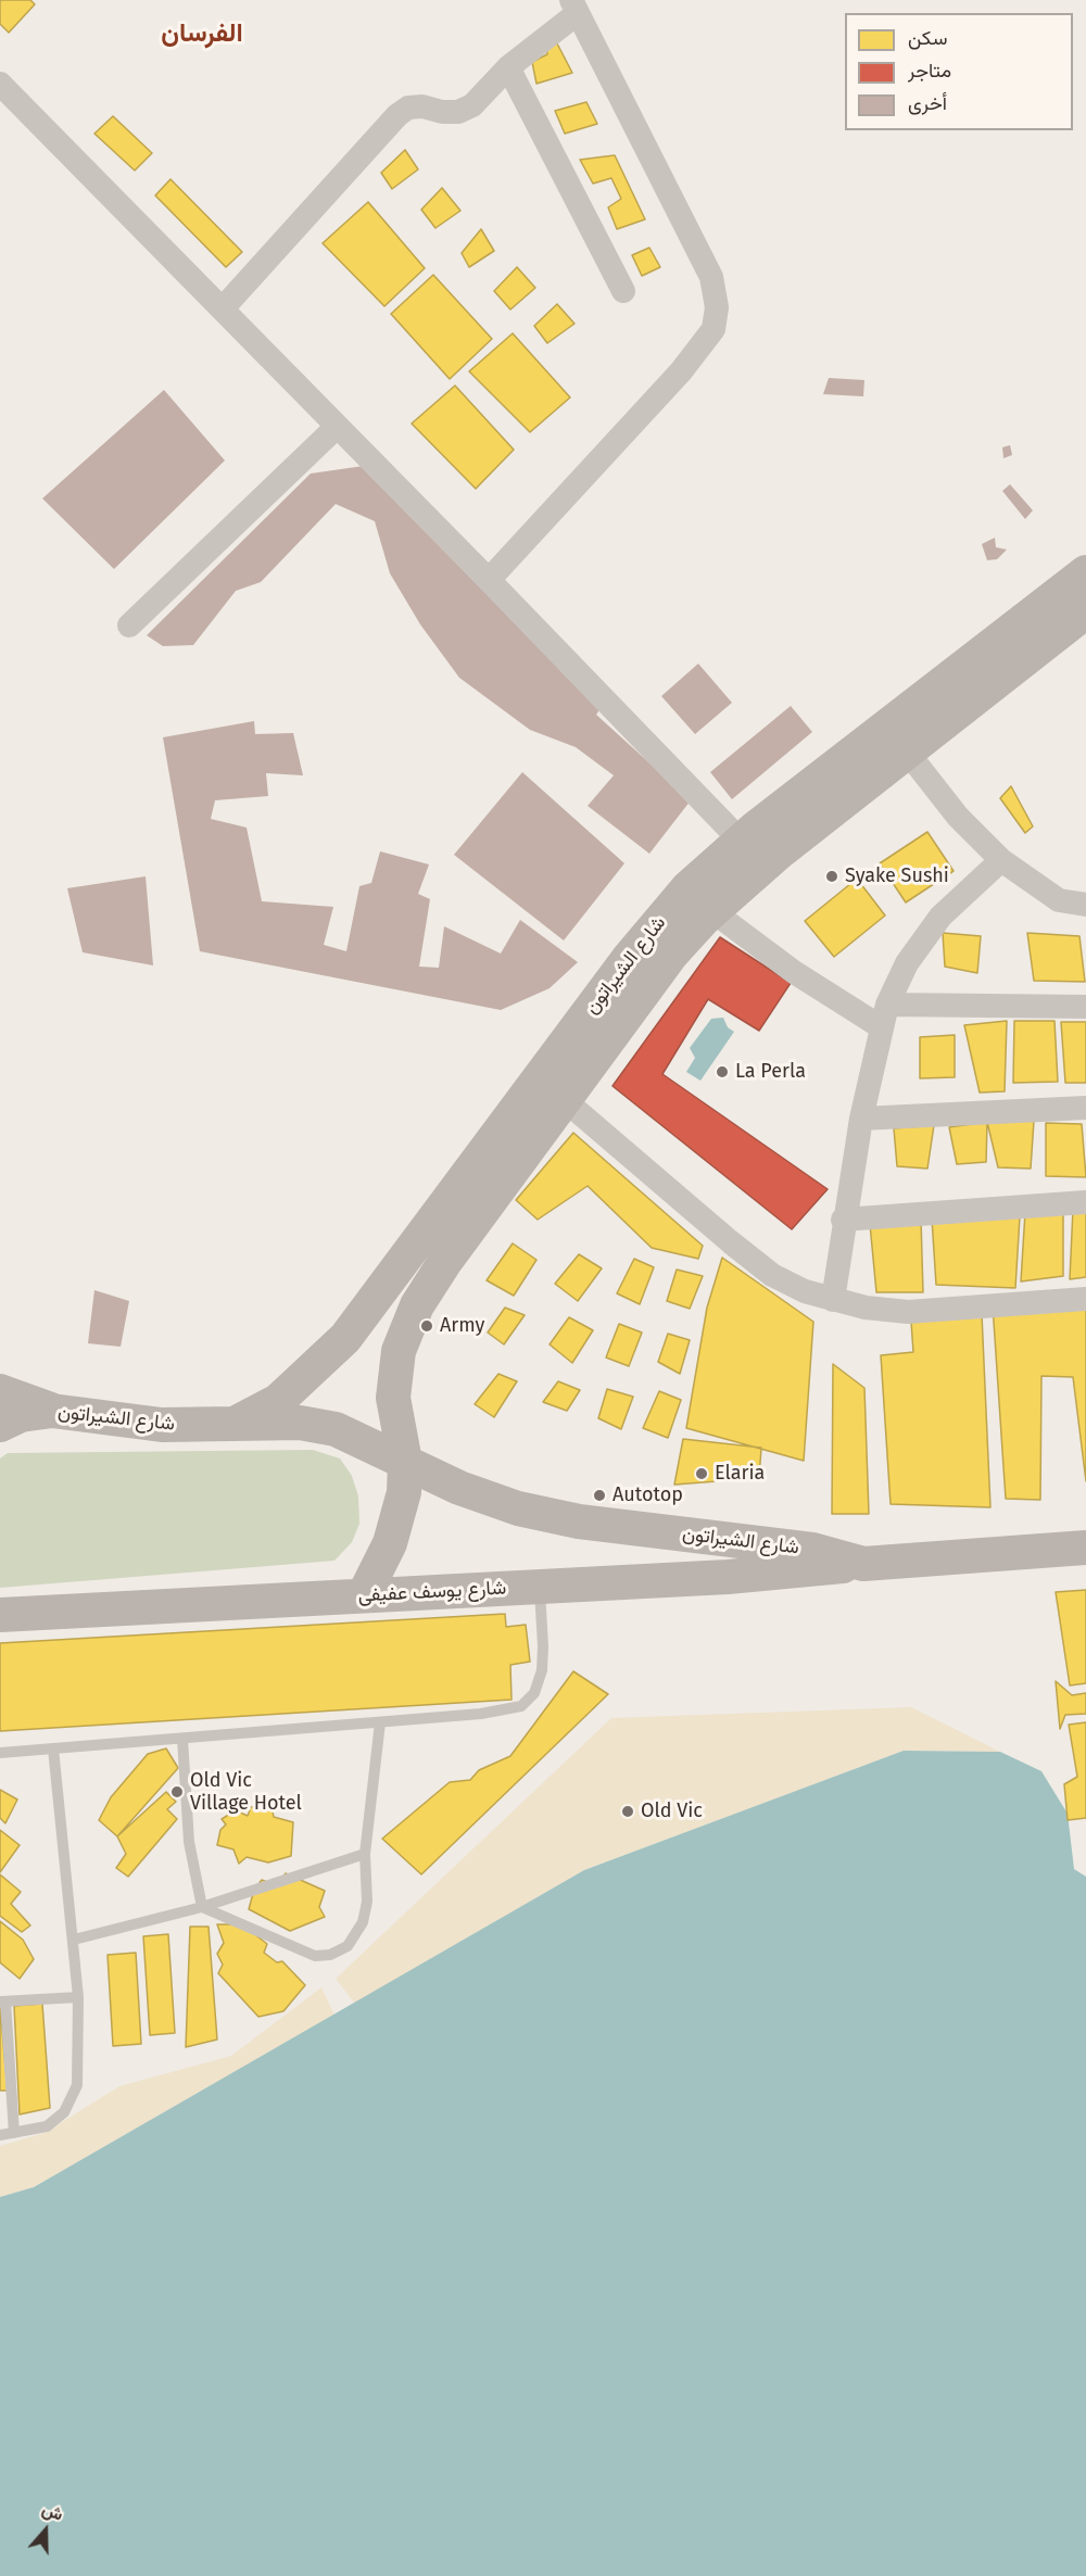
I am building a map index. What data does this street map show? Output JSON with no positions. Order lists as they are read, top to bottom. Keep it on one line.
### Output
{"streets":{"street":["شارع الشيراتون","شارع يوسف عفيفى"]},"crossings":[["شارع الشيراتون","شارع يوسف عفيفى"]],"districts":["الفرسان"],"places":["Syake Sushi","La Perla","Army","Elaria","Autotop","Old Vic Village Hotel","Old Vic"],"legend":["سكن","متاجر","أخرى"],"north":"top"}
